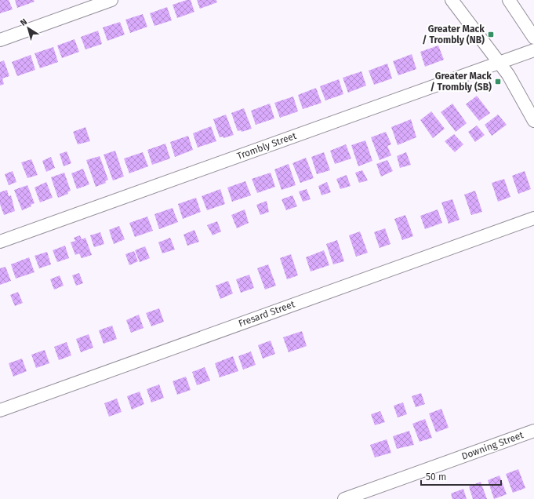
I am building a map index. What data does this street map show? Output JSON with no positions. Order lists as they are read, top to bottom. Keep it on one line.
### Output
{"streets":{"street":["Trombly Street","Fresard Street","Downing Street"]},"places":{"transit":["Greater Mack / Trombly (NB)","Greater Mack / Trombly (SB)"]},"scale_bar":"50 m","north":"top left"}
